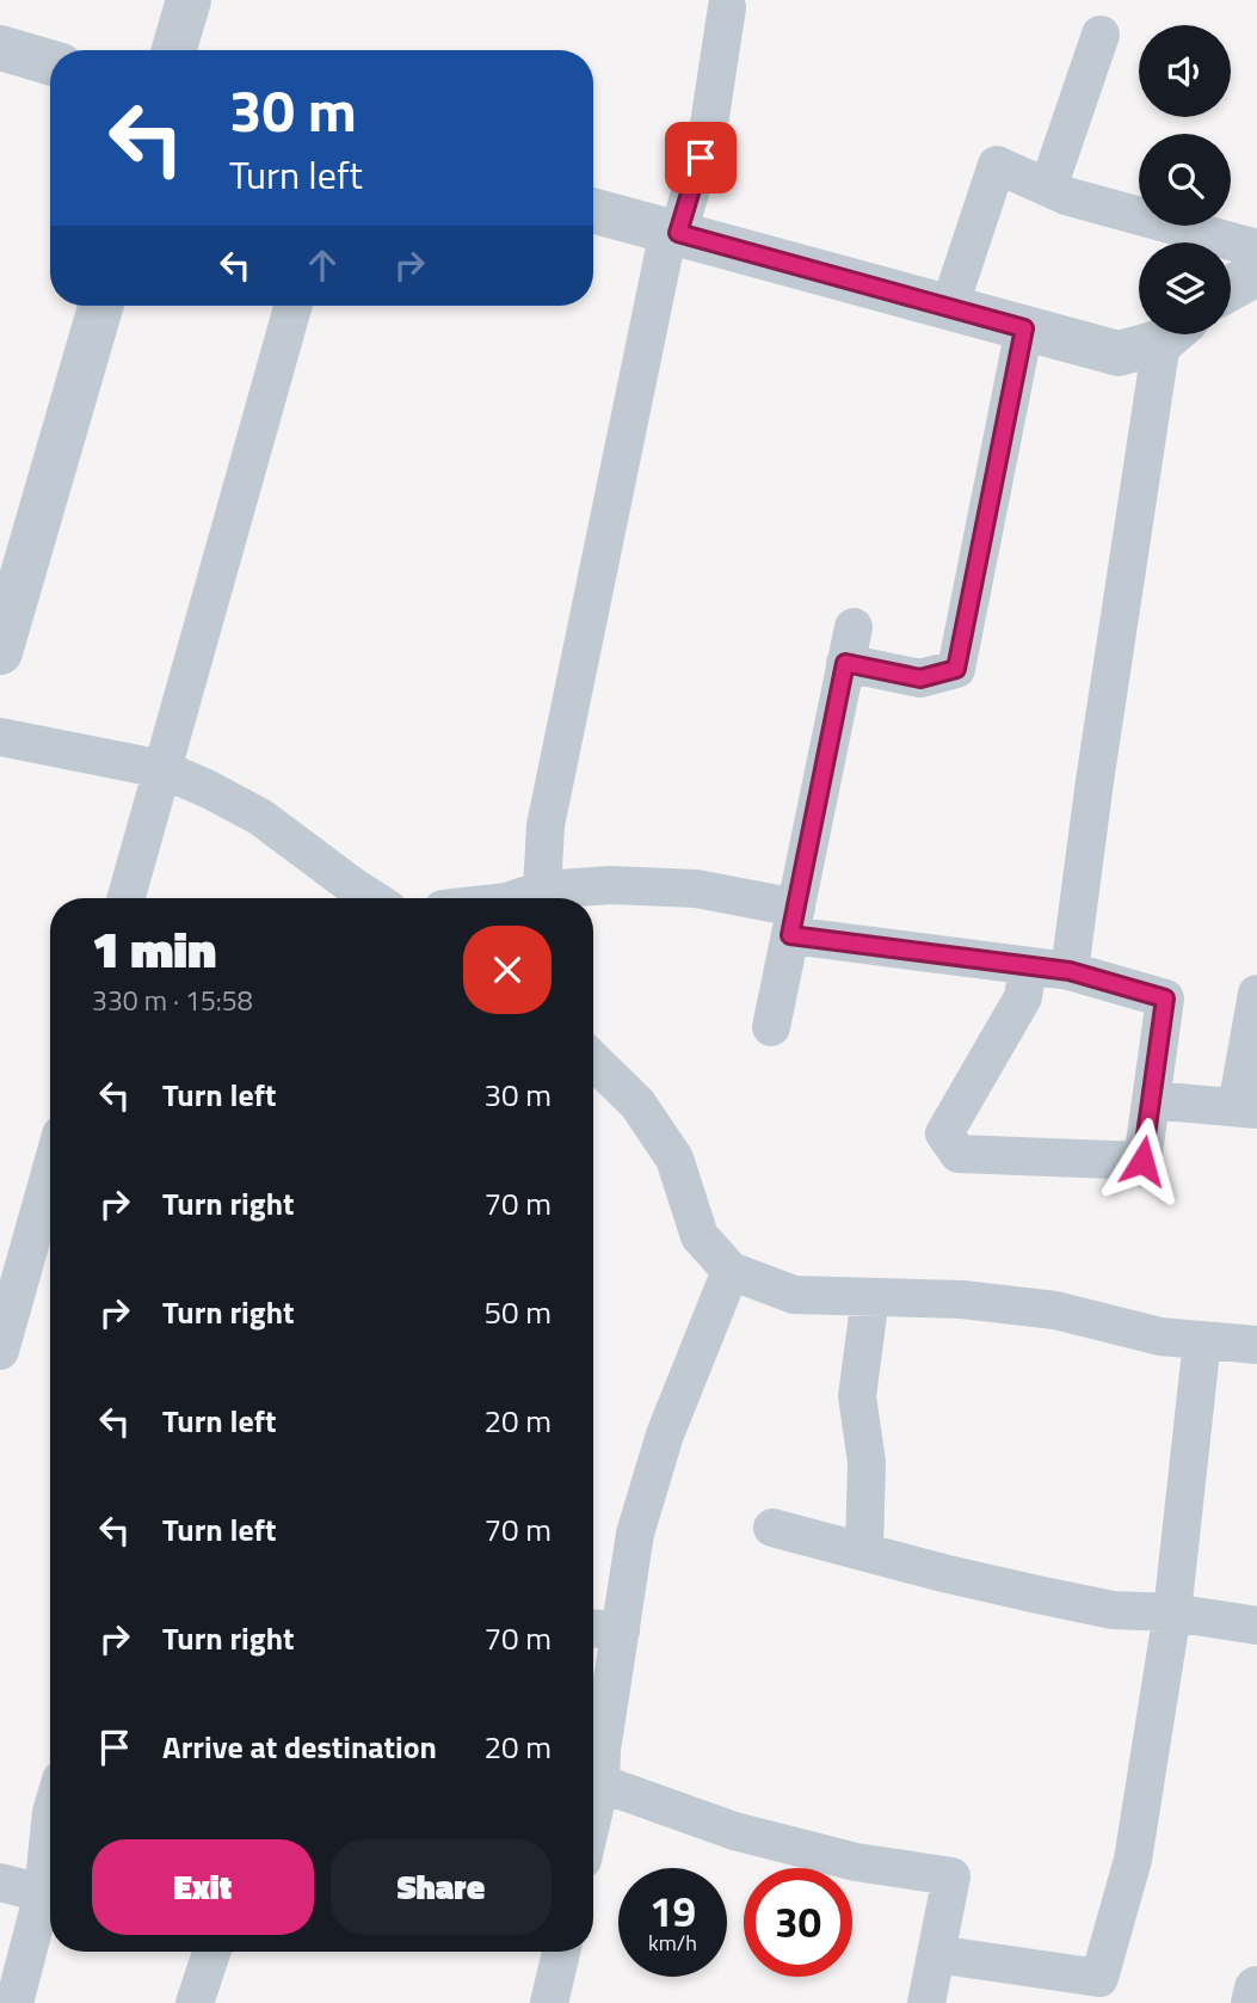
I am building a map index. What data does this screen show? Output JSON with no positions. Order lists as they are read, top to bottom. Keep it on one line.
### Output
{"page":{"turn":["30 m","Turn left"],"heading":["1 min","330 m · 15:58"],"list":[{"name":"Turn left","value":"30 m"},{"name":"Turn right","value":"70 m"},{"name":"Turn right","value":"50 m"},{"name":"Turn left","value":"20 m"},{"name":"Turn left","value":"70 m"},{"name":"Turn right","value":"70 m"},{"name":"Arrive at destination","value":"20 m"}],"buttons":["Exit","Share"],"speed":"19 km/h","limit":"30"}}
